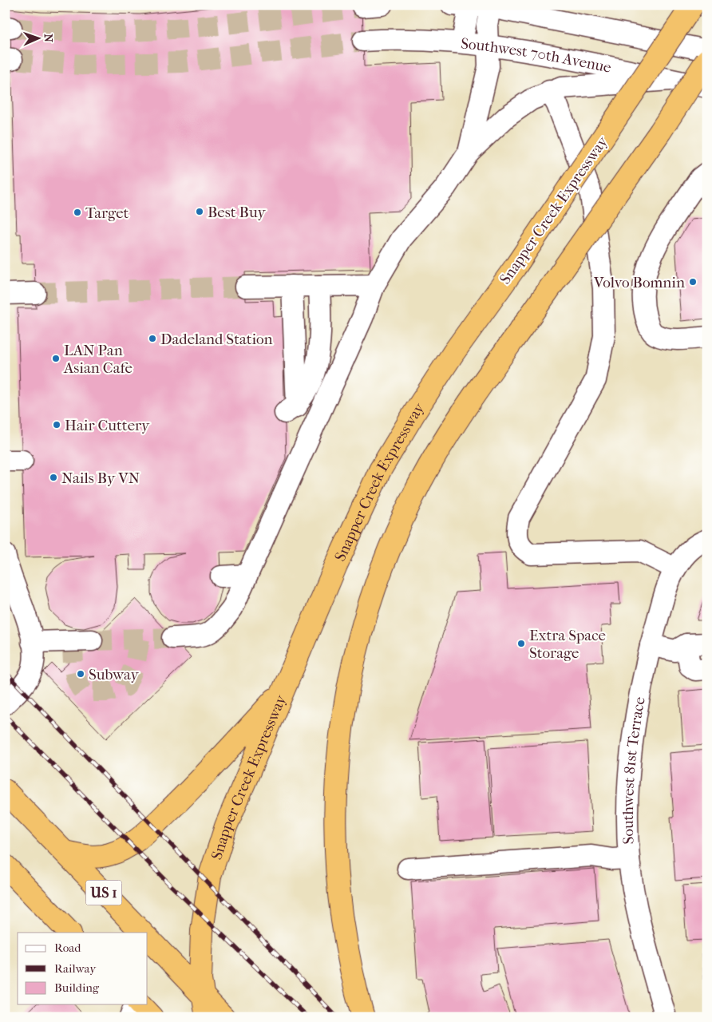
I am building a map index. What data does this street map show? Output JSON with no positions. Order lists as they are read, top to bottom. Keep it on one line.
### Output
{"streets":{"highway":["Snapper Creek Expressway","US 1"],"street":["Southwest 70th Avenue","Southwest 81st Terrace"]},"places":["Best Buy","Target","Volvo Bomnin","Dadeland Station","LAN Pan Asian Cafe","Hair Cuttery","Nails By VN","Extra Space Storage","Subway"],"legend":["Road","Railway","Building"],"north":"right"}
